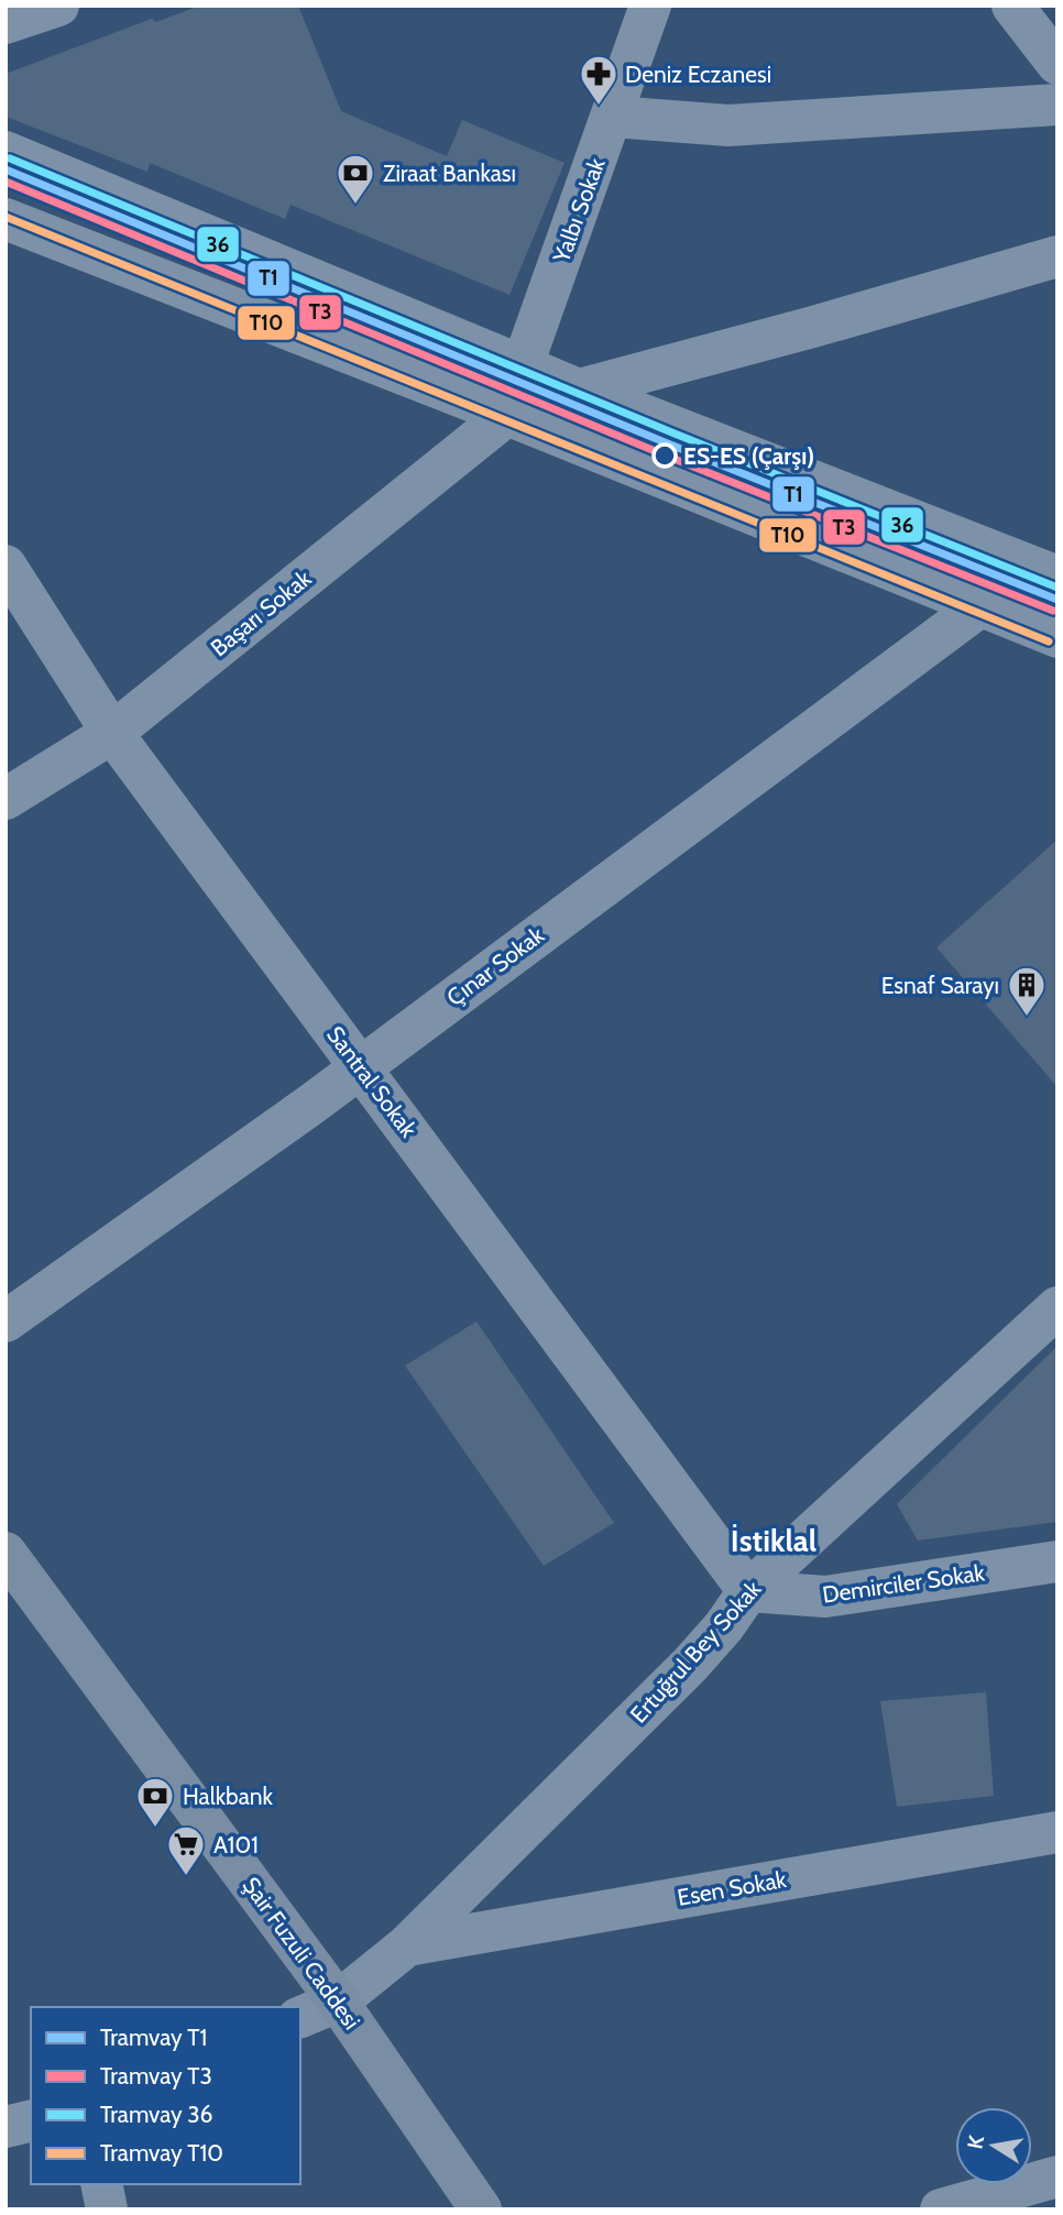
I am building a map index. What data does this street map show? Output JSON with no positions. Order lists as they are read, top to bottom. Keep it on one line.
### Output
{"streets":{"main road":["Şair Fuzuli Caddesi"],"street":["Yalbı Sokak","Başarı Sokak","Çınar Sokak","Santral Sokak","Demirciler Sokak","Ertuğrul Bey Sokak","Esen Sokak"]},"crossings":[["Yalbı Sokak","Başarı Sokak"],["Başarı Sokak","Santral Sokak"],["Çınar Sokak","Santral Sokak"],["Santral Sokak","Demirciler Sokak"],["Santral Sokak","Ertuğrul Bey Sokak"],["Demirciler Sokak","Ertuğrul Bey Sokak"],["Ertuğrul Bey Sokak","Esen Sokak"],["Ertuğrul Bey Sokak","Şair Fuzuli Caddesi"]],"districts":["İstiklal"],"places":{"pharmacy":["Deniz Eczanesi"],"bank":["Ziraat Bankası","Halkbank"],"other":["ES-ES (Çarşı)"],"building":["Esnaf Sarayı"],"supermarket":["A101"]},"lines":["tram line 36","tram line T1","tram line T3","tram line T10"],"legend":["Tramvay T1","Tramvay T3","Tramvay 36","Tramvay T10"],"north":"left"}
